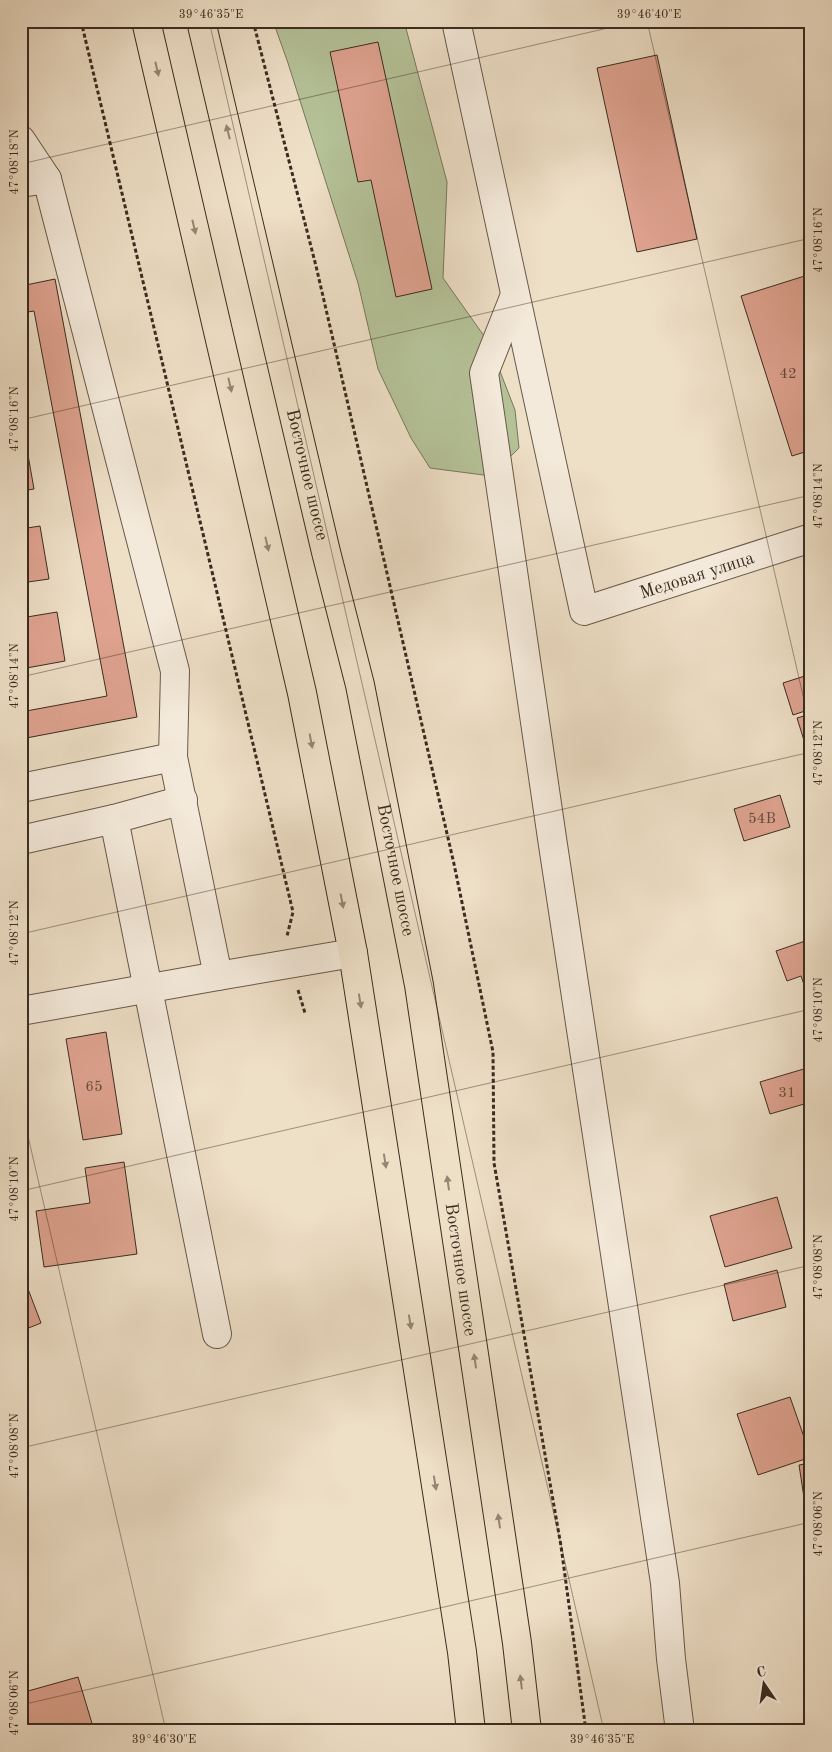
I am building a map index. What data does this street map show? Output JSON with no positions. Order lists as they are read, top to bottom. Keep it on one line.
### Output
{"streets":{"highway":["Восточное шоссе"],"street":["Медовая улица"]},"house_numbers":["42","54В","65","31"],"north":"top","coordinates":["39°46'35\"E","39°46'40\"E","47°08'18\"N","47°08'16\"N","47°08'14\"N","47°08'12\"N","47°08'10\"N","47°08'08\"N","47°08'06\"N","39°46'30\"E"]}
